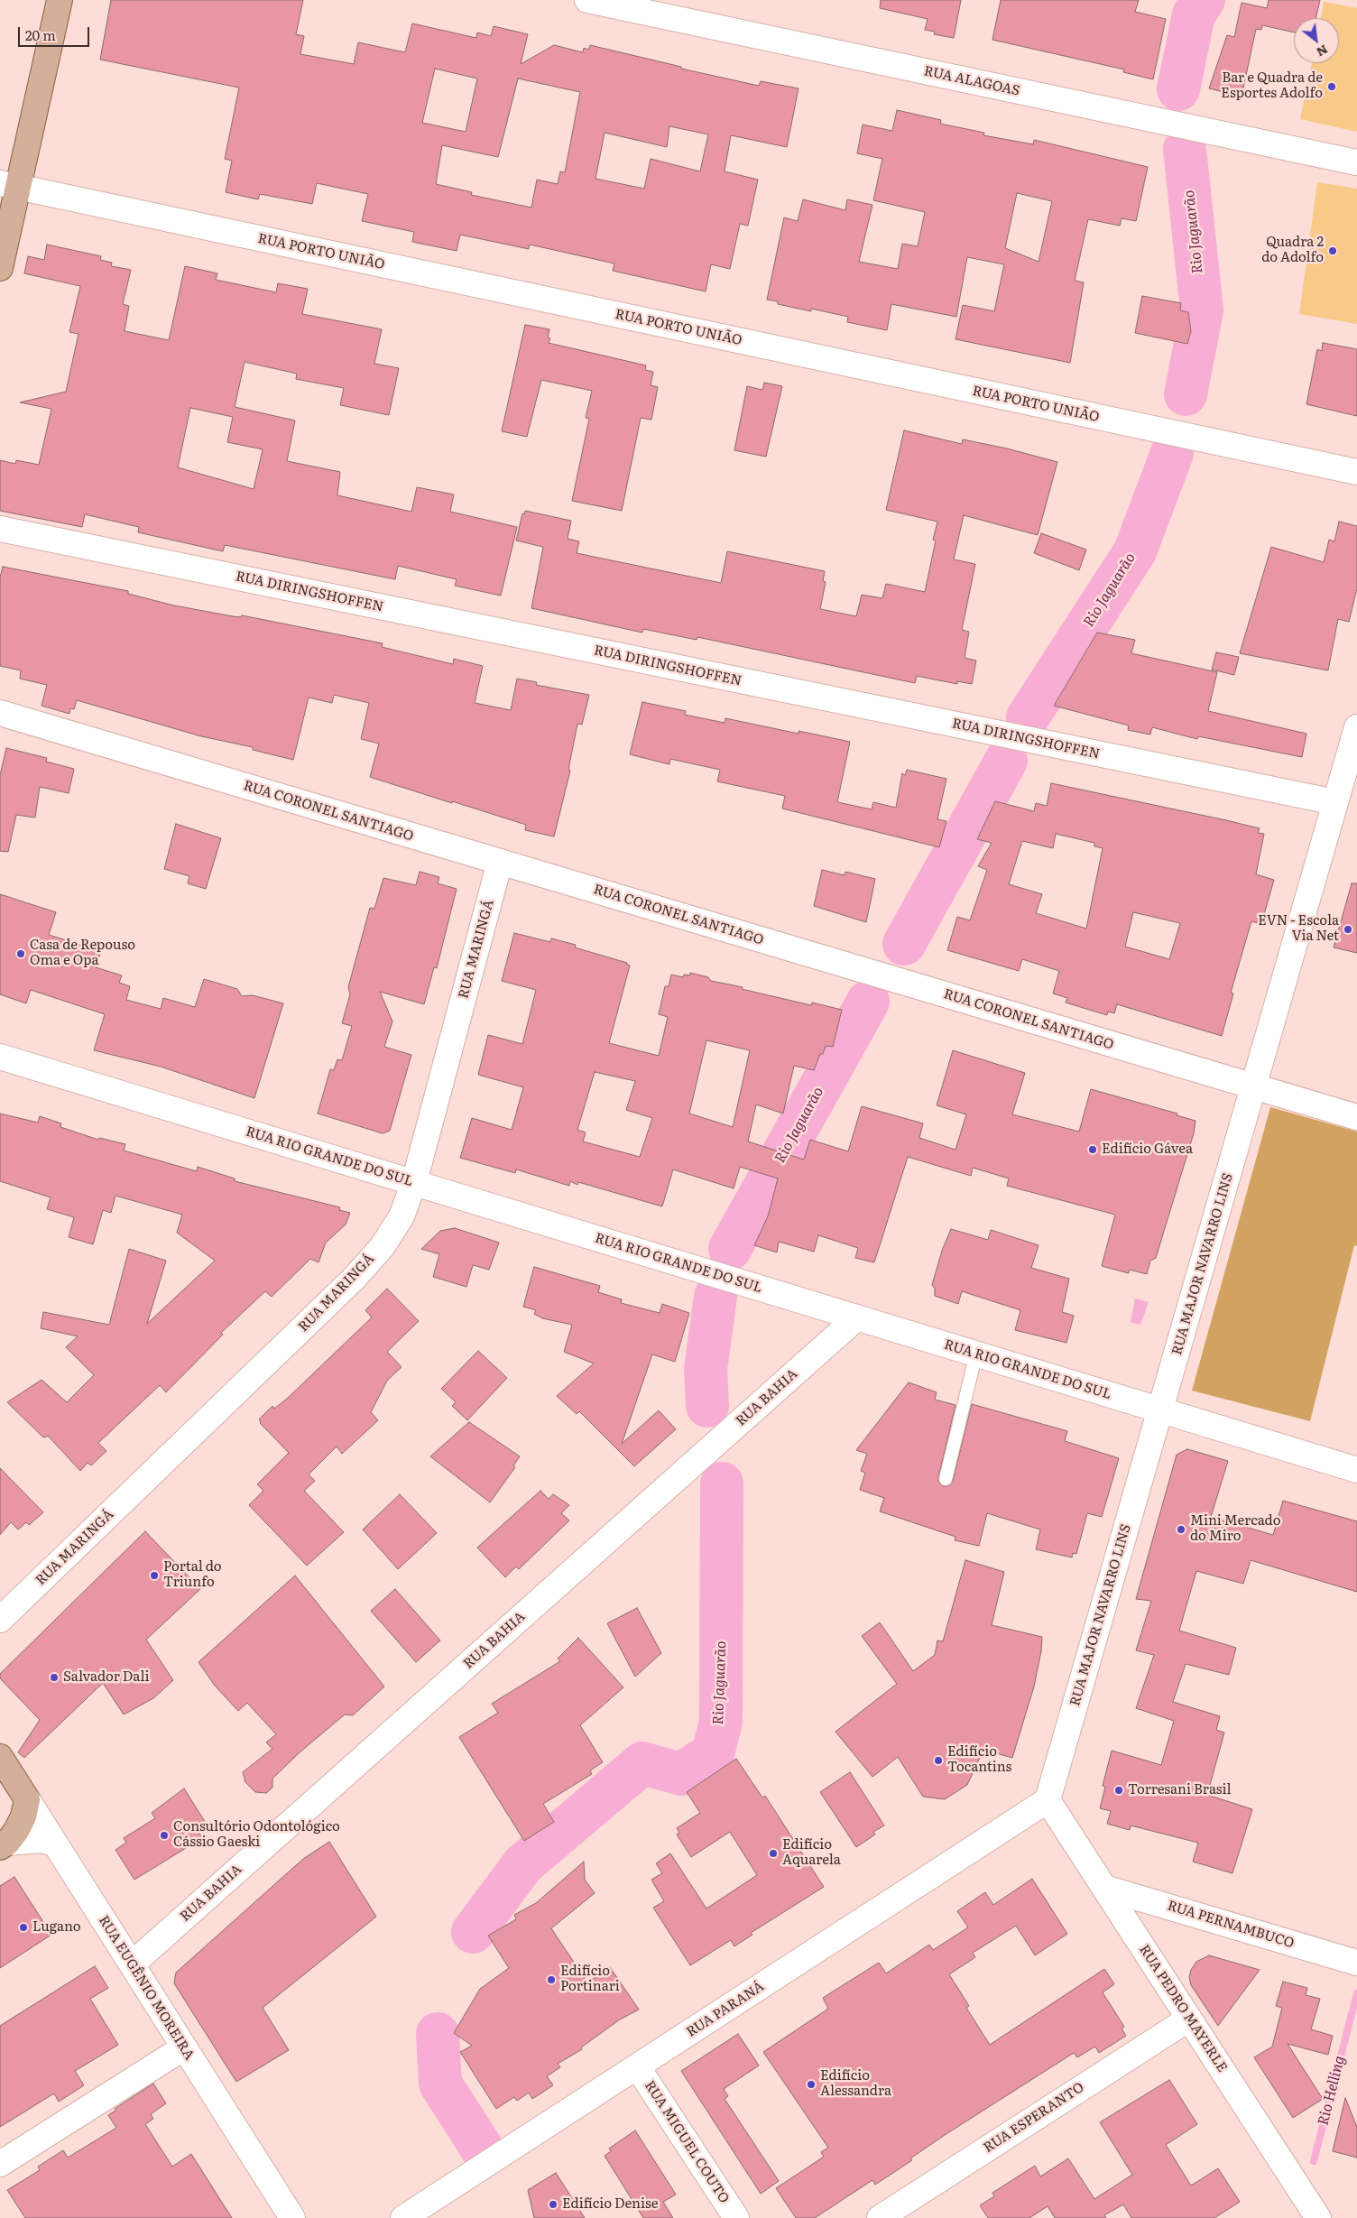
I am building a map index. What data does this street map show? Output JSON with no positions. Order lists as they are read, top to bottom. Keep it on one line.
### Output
{"streets":{"main road":["RUA EUGÊNIO MOREIRA"],"street":["RUA ALAGOAS","RUA PORTO UNIÃO","RUA DIRINGSHOFFEN","RUA CORONEL SANTIAGO","RUA MARINGÁ","RUA RIO GRANDE DO SUL","RUA MAJOR NAVARRO LINS","RUA BAHIA","RUA PERNAMBUCO","RUA PEDRO MAYERLE","RUA PARANÁ","RUA ESPERANTO","RUA MIGUEL COUTO"]},"crossings":[["RUA DIRINGSHOFFEN","RUA MAJOR NAVARRO LINS"],["RUA CORONEL SANTIAGO","RUA MARINGÁ"],["RUA CORONEL SANTIAGO","RUA MAJOR NAVARRO LINS"],["RUA MARINGÁ","RUA RIO GRANDE DO SUL"],["RUA RIO GRANDE DO SUL","RUA MAJOR NAVARRO LINS"],["RUA RIO GRANDE DO SUL","RUA BAHIA"],["RUA MAJOR NAVARRO LINS","RUA PEDRO MAYERLE"],["RUA MAJOR NAVARRO LINS","RUA PARANÁ"],["RUA BAHIA","RUA EUGÊNIO MOREIRA"],["RUA PERNAMBUCO","RUA PEDRO MAYERLE"],["RUA PEDRO MAYERLE","RUA PARANÁ"],["RUA PEDRO MAYERLE","RUA ESPERANTO"],["RUA PARANÁ","RUA MIGUEL COUTO"]],"water":["Rio Jaguarão","Rio Helling"],"places":["Bar e Quadra de Esportes Adolfo","Quadra 2 do Adolfo","EVN - Escola Via Net","Casa de Repouso Oma e Opa","Edifício Gávea","Mini Mercado do Miro","Portal do Triunfo","Salvador Dali","Edifício Tocantins","Torresani Brasil","Consultório Odontológico Cássio Gaeski","Edifício Aquarela","Lugano","Edifício Portinari","Edifício Alessandra","Edifício Denise"],"scale_bar":"20 m","north":"bottom right"}
